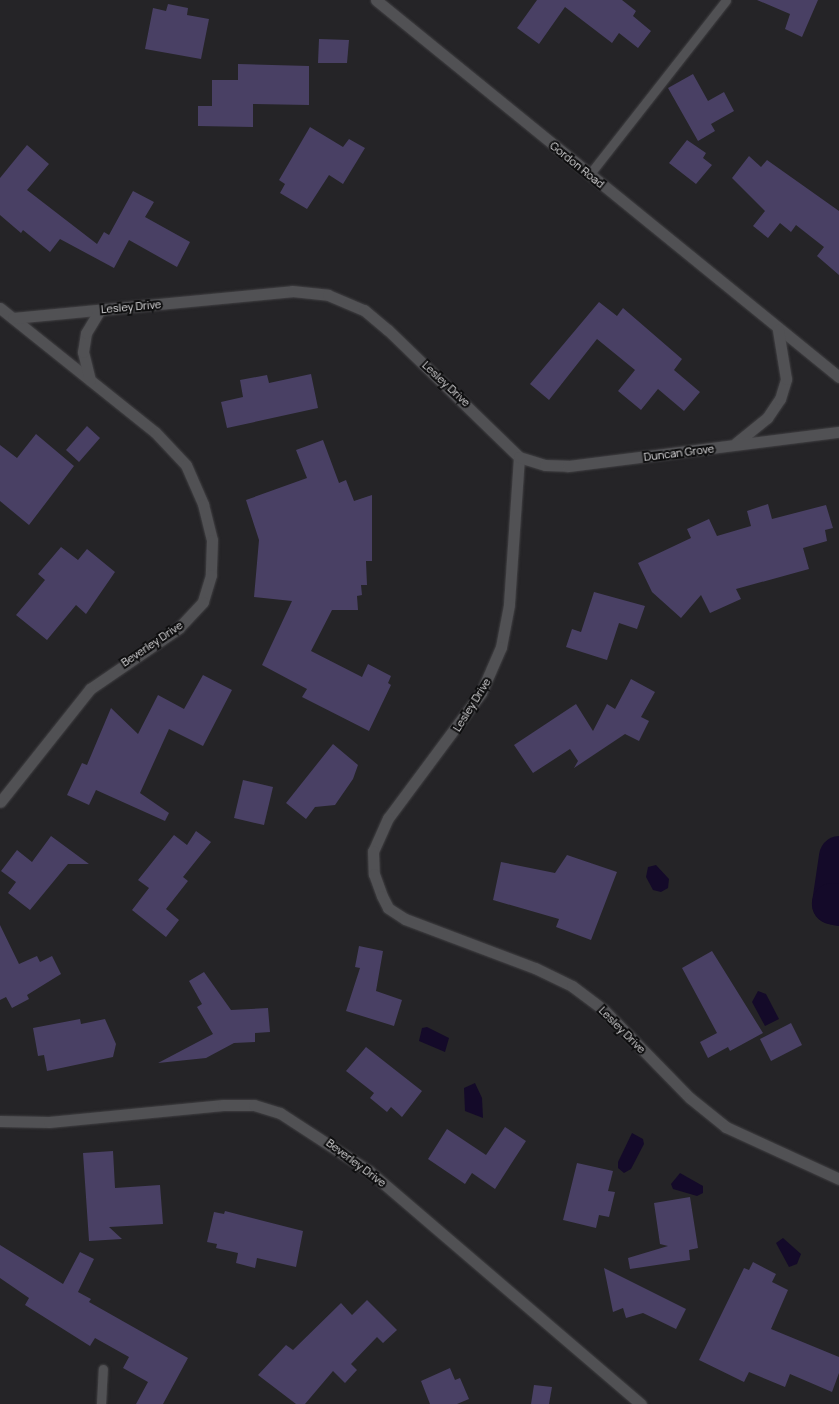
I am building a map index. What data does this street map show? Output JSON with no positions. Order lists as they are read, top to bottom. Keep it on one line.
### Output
{"streets":{"street":["Gordon Road","Lesley Drive","Duncan Grove","Beverley Drive"]},"crossings":[["Lesley Drive","Duncan Grove"],["Lesley Drive","Beverley Drive"]]}
